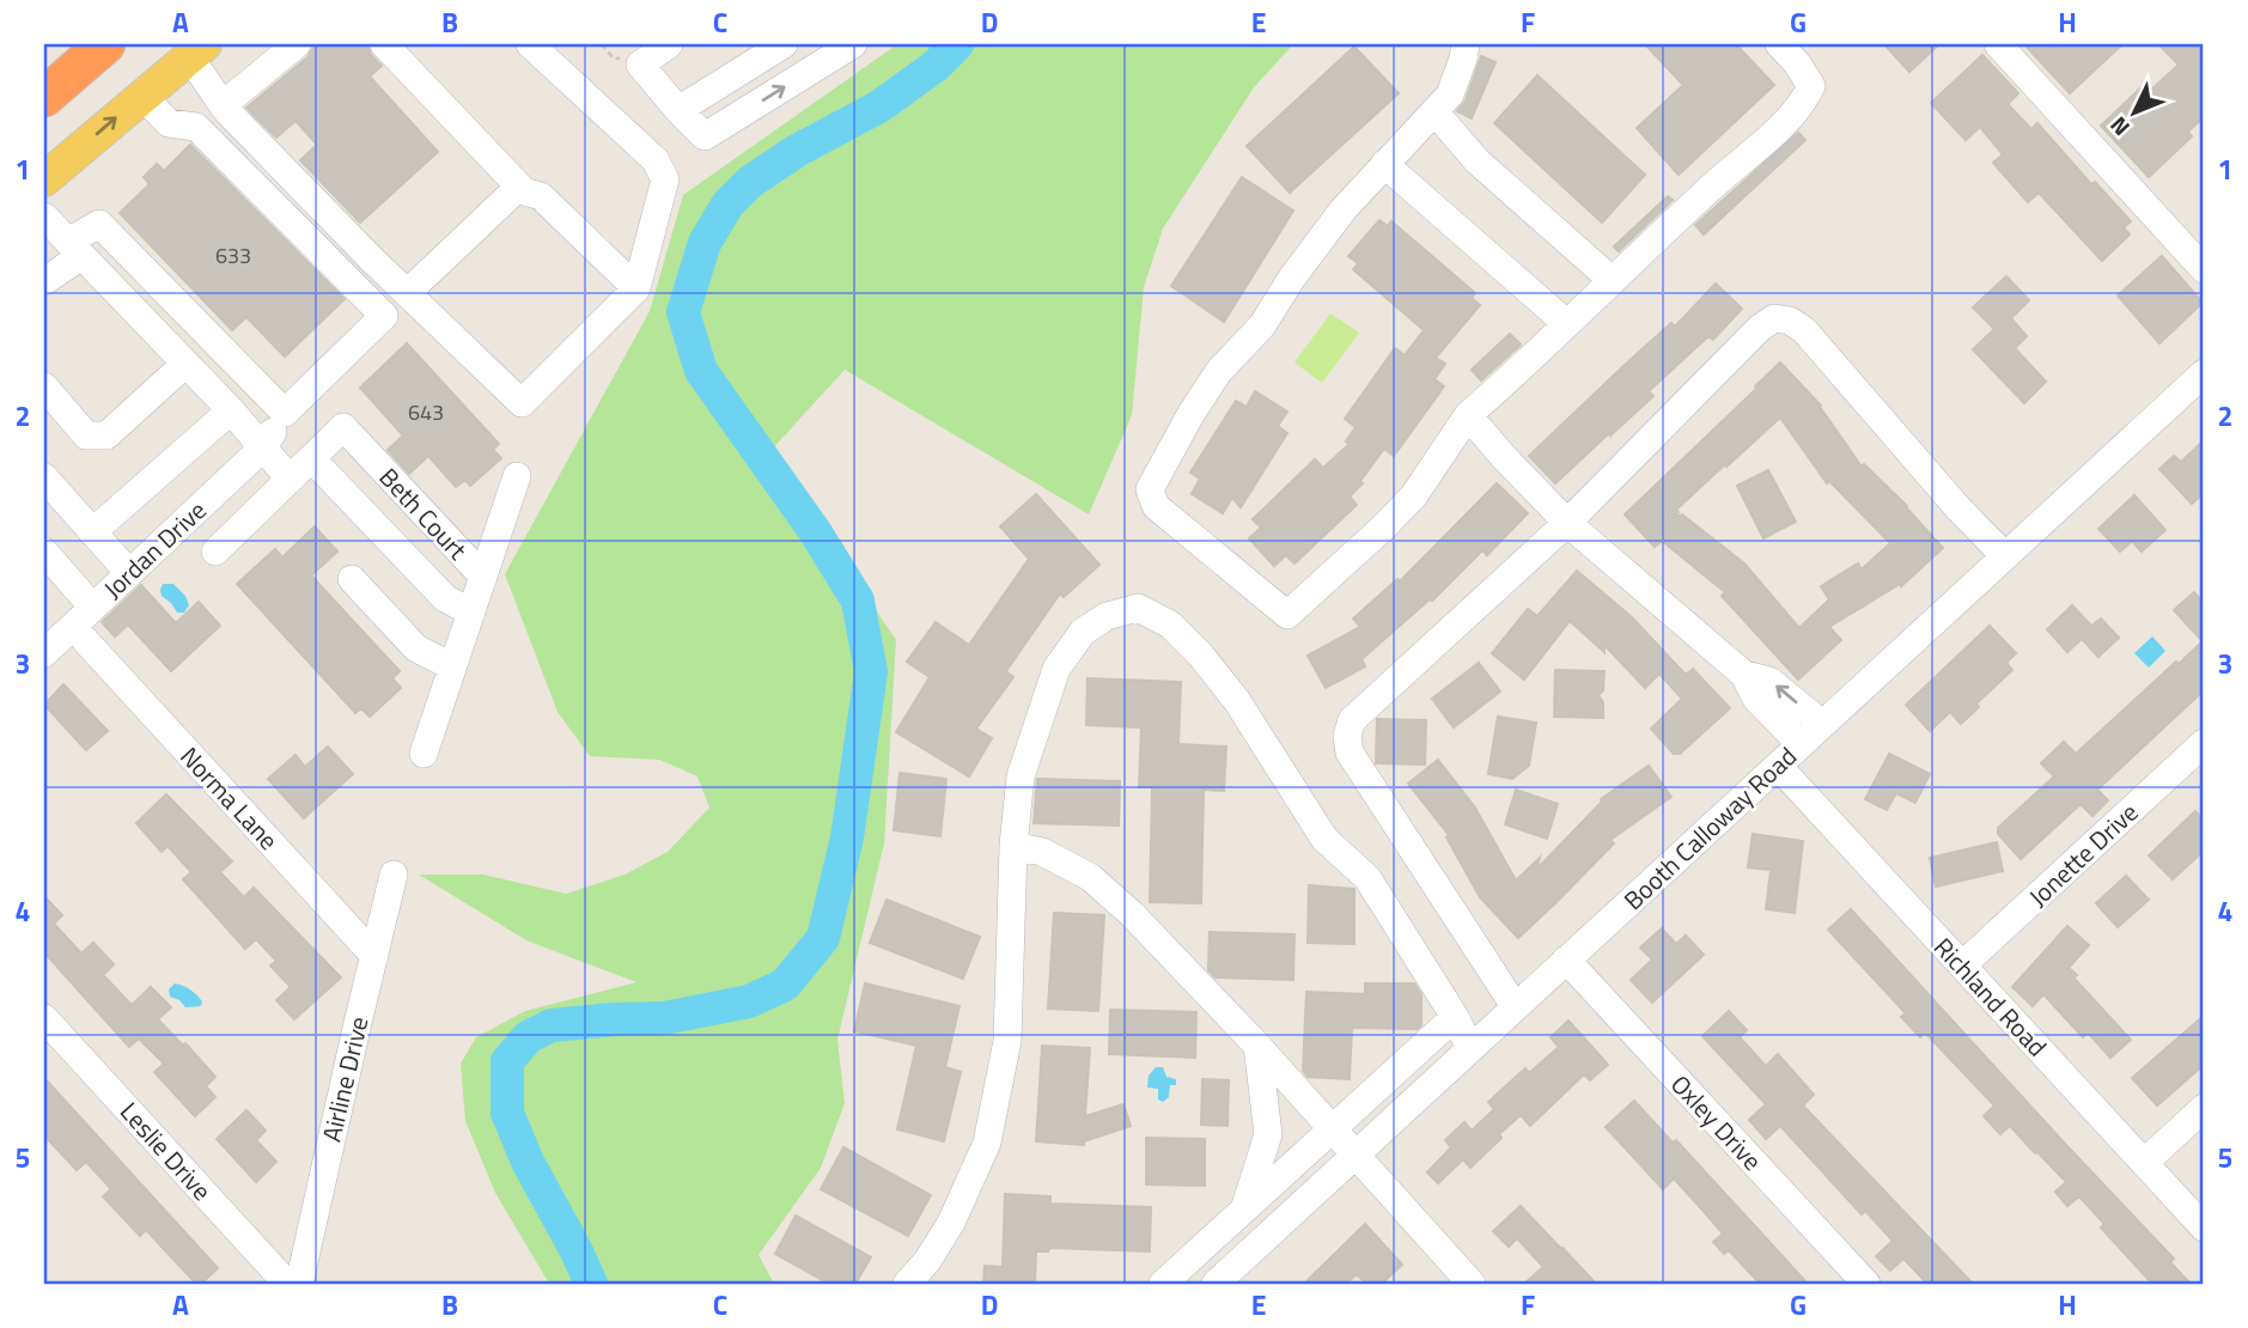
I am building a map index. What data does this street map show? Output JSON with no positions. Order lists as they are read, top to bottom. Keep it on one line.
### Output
{"streets":{"street":["Beth Court","Jordan Drive","Norma Lane","Booth Calloway Road","Jonette Drive","Richland Road","Airline Drive","Oxley Drive","Leslie Drive"]},"crossings":[["Norma Lane","Airline Drive"],["Booth Calloway Road","Richland Road"],["Booth Calloway Road","Oxley Drive"],["Jonette Drive","Richland Road"]],"house_numbers":["633","643"],"north":"bottom left","grid":{"columns":["A","B","C","D","E","F","G","H"],"rows":["1","2","3","4","5"]}}
